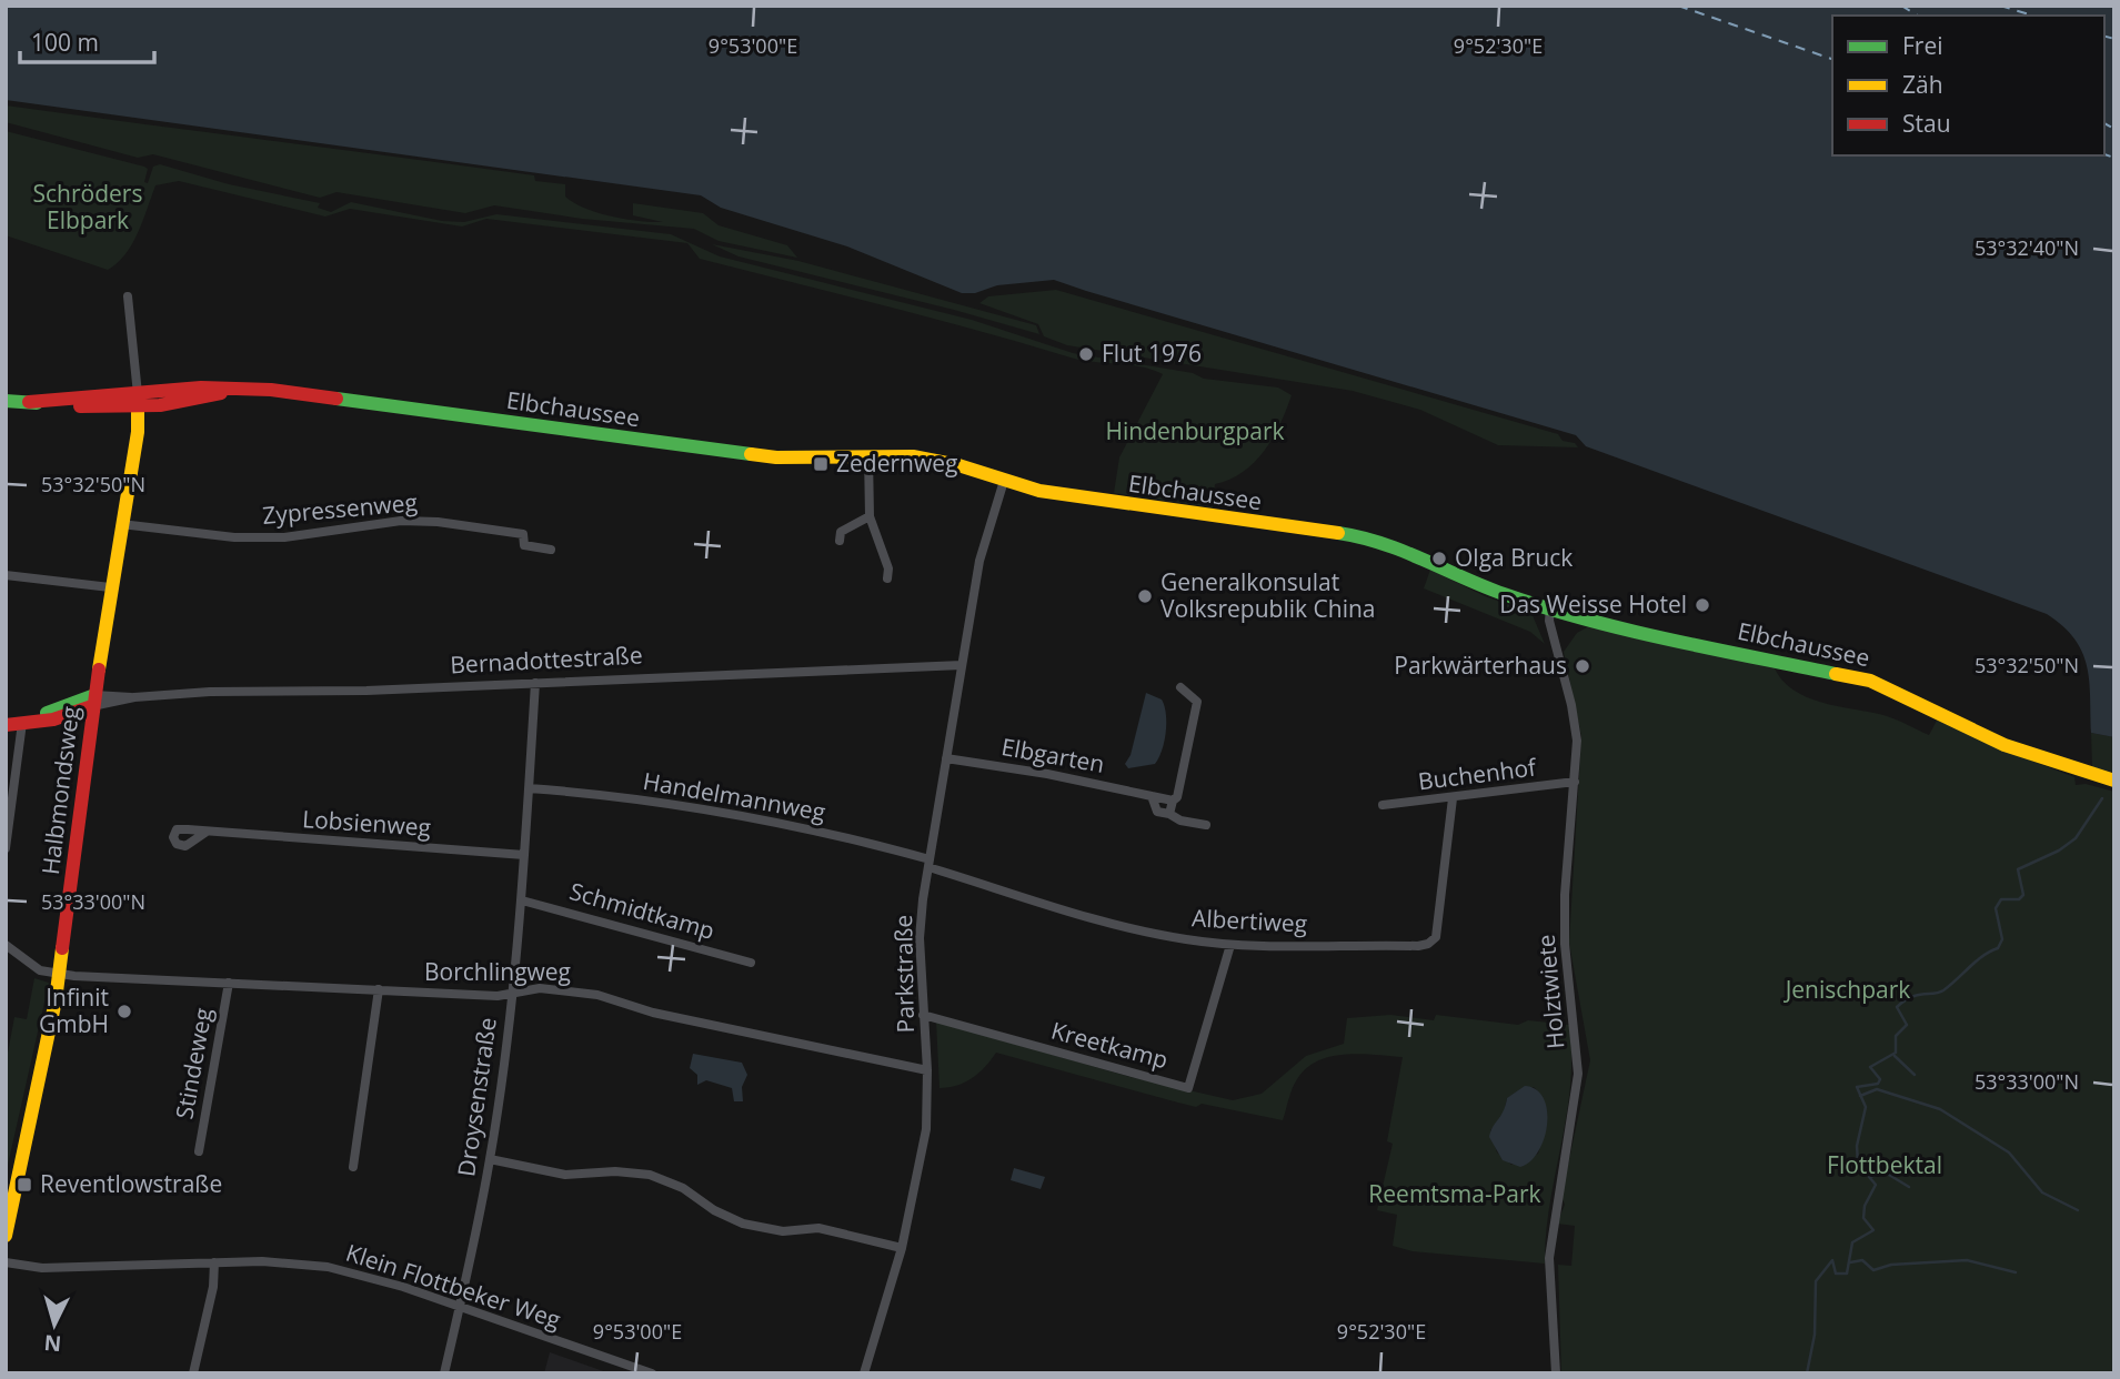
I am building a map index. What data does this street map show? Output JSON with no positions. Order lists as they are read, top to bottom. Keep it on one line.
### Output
{"streets":{"main road":["Elbchaussee","Bernadottestraße","Halbmondsweg"],"street":["Zypressenweg","Elbgarten","Buchenhof","Handelmannweg","Lobsienweg","Schmidtkamp","Albertiweg","Borchlingweg","Parkstraße","Holztwiete","Kreetkamp","Stindeweg","Droysenstraße","Klein Flottbeker Weg"]},"crossings":[["Elbchaussee","Halbmondsweg"],["Elbchaussee","Parkstraße"],["Elbchaussee","Holztwiete"],["Zypressenweg","Halbmondsweg"],["Bernadottestraße","Halbmondsweg"],["Bernadottestraße","Parkstraße"],["Bernadottestraße","Droysenstraße"],["Elbgarten","Parkstraße"],["Buchenhof","Albertiweg"],["Buchenhof","Holztwiete"],["Halbmondsweg","Borchlingweg"],["Handelmannweg","Albertiweg"],["Handelmannweg","Parkstraße"],["Handelmannweg","Droysenstraße"],["Lobsienweg","Droysenstraße"],["Schmidtkamp","Droysenstraße"],["Albertiweg","Parkstraße"],["Albertiweg","Kreetkamp"],["Borchlingweg","Parkstraße"],["Borchlingweg","Stindeweg"],["Borchlingweg","Droysenstraße"],["Parkstraße","Kreetkamp"],["Droysenstraße","Klein Flottbeker Weg"]],"parks":["Schröders Elbpark","Hindenburgpark","Jenischpark","Flottbektal","Reemtsma-Park"],"places":{"other":["Flut 1976","Olga Bruck","Generalkonsulat Volksrepublik China","Das Weisse Hotel","Parkwärterhaus","Infinit GmbH"],"transit":["Zedernweg","Reventlowstraße"]},"legend":["Frei","Zäh","Stau"],"scale_bar":"100 m","north":"bottom","coordinates":["9°53'00\"E","9°52'30\"E","53°32'40\"N","53°32'50\"N","53°33'00\"N"]}
